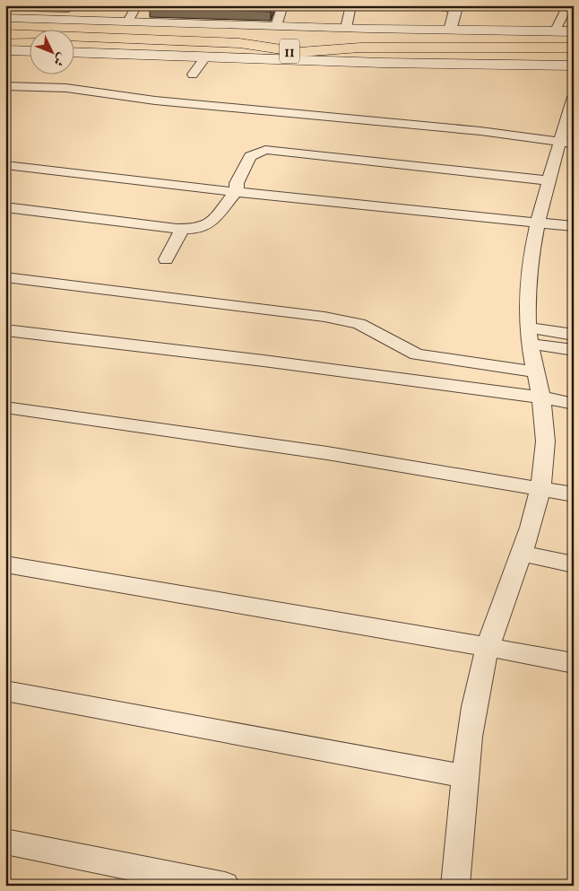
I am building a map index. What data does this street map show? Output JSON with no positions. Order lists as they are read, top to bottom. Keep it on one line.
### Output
{"streets":{"highway":["11"]},"north":"bottom right"}
